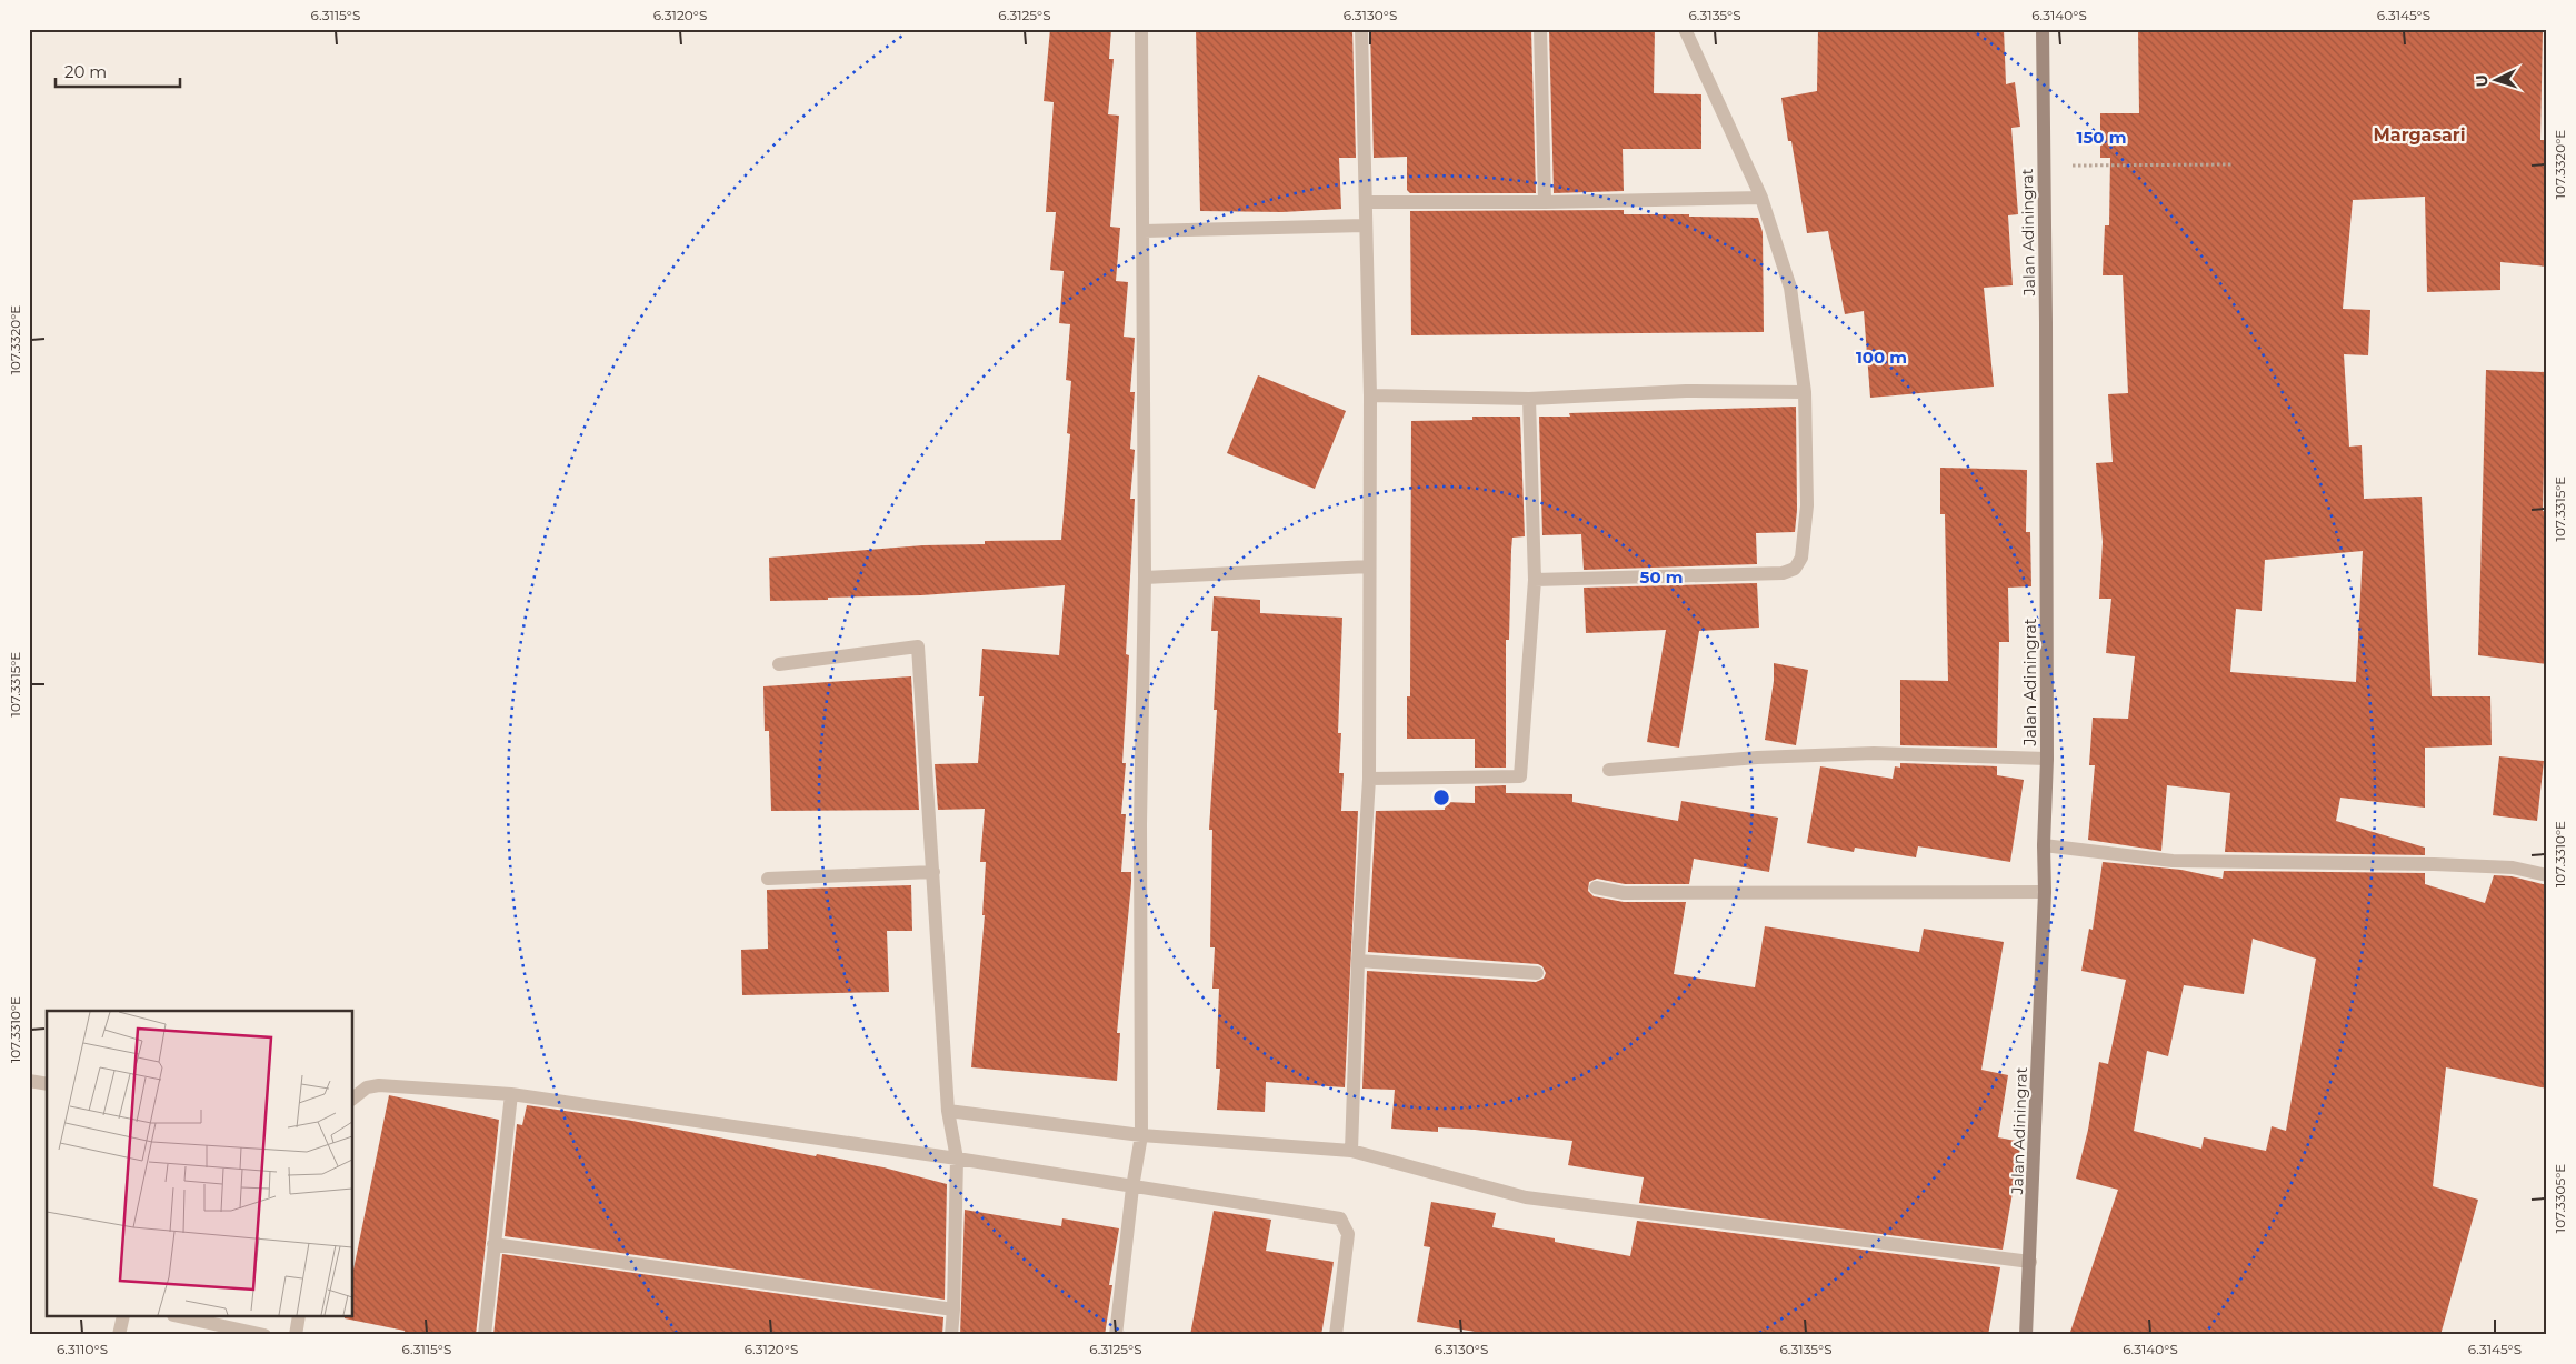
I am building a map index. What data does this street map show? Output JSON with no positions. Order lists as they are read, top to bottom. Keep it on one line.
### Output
{"streets":{"street":["Jalan Adiningrat"]},"districts":["Margasari"],"scale_bar":"20 m","north":"left","coordinates":["6.3115°S","6.3120°S","6.3125°S","6.3130°S","6.3135°S","6.3140°S","6.3145°S","107.3320°E","107.3315°E","107.3310°E","107.3305°E","6.3110°S"],"rings":["150 m","100 m","50 m"]}
